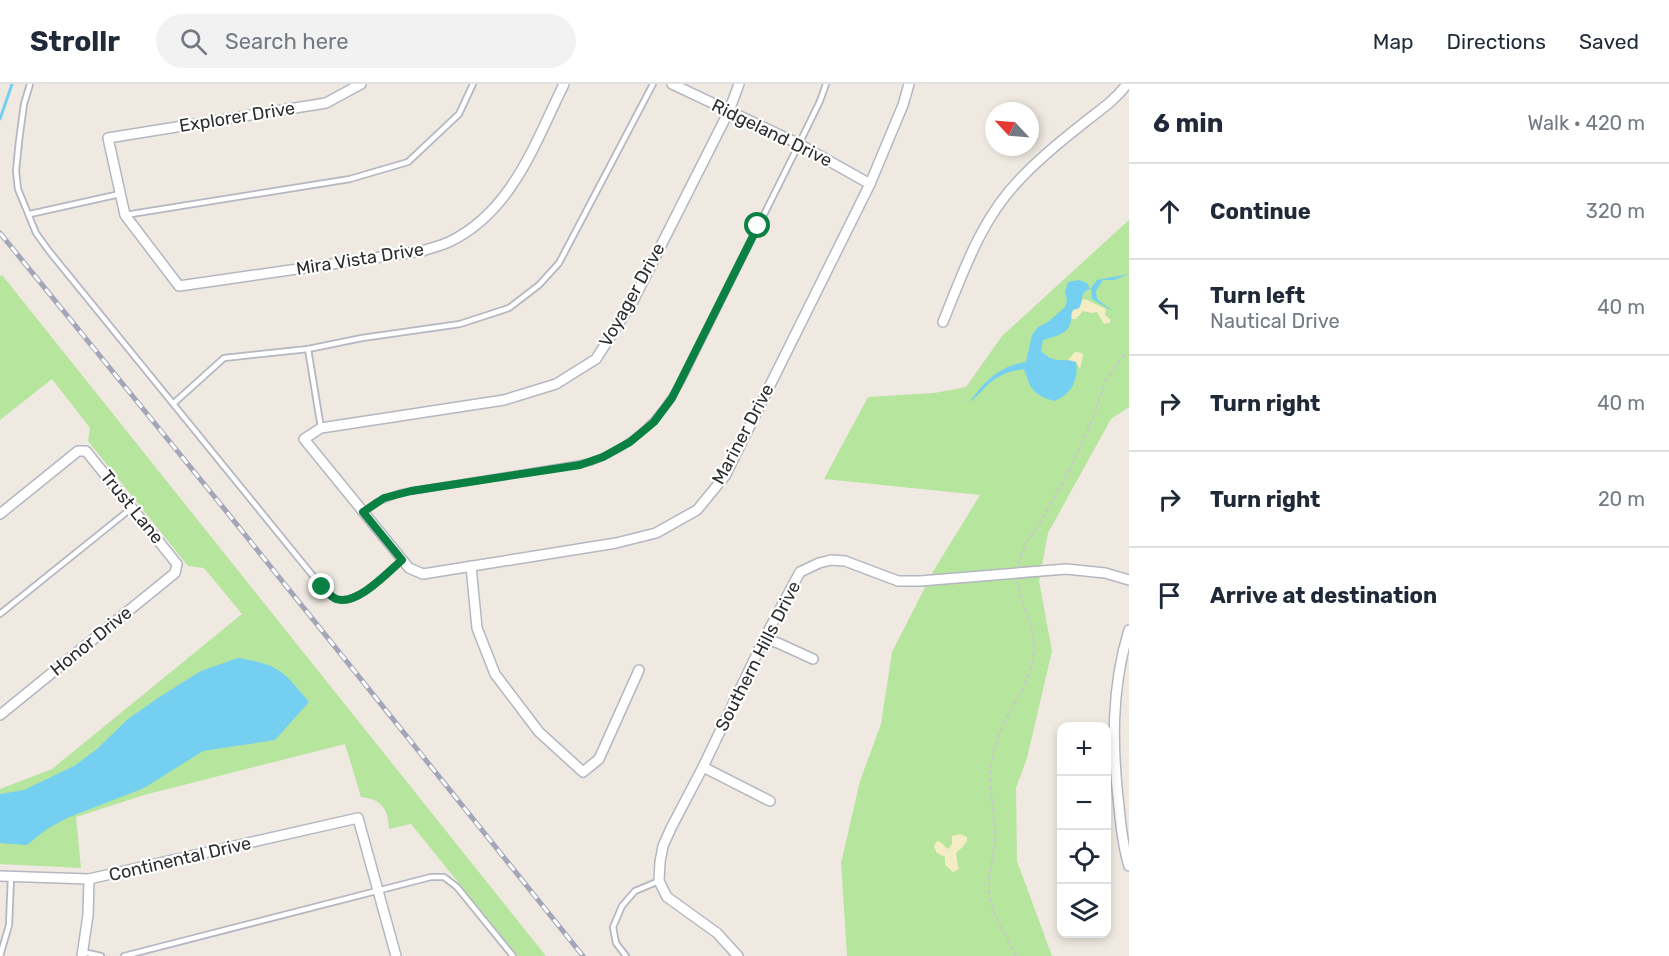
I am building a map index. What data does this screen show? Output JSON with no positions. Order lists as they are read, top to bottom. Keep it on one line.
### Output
{"streets":{"street":["Explorer Drive","Ridgeland Drive","Mira Vista Drive","Voyager Drive","Mariner Drive","Trust Lane","Honor Drive","Southern Hills Drive","Continental Drive"]},"crossings":[["Ridgeland Drive","Voyager Drive"],["Ridgeland Drive","Mariner Drive"],["Trust Lane","Honor Drive"]],"north":"top left","page":{"header":"Strollr","search":"Search here","nav":["Map","Directions","Saved"],"heading":["6 min","Walk · 420 m"],"list":[["Continue","320 m"],["Turn left","Nautical Drive","40 m"],["Turn right","40 m"],["Turn right","20 m"],"Arrive at destination"],"map_buttons":["+","−"]}}
